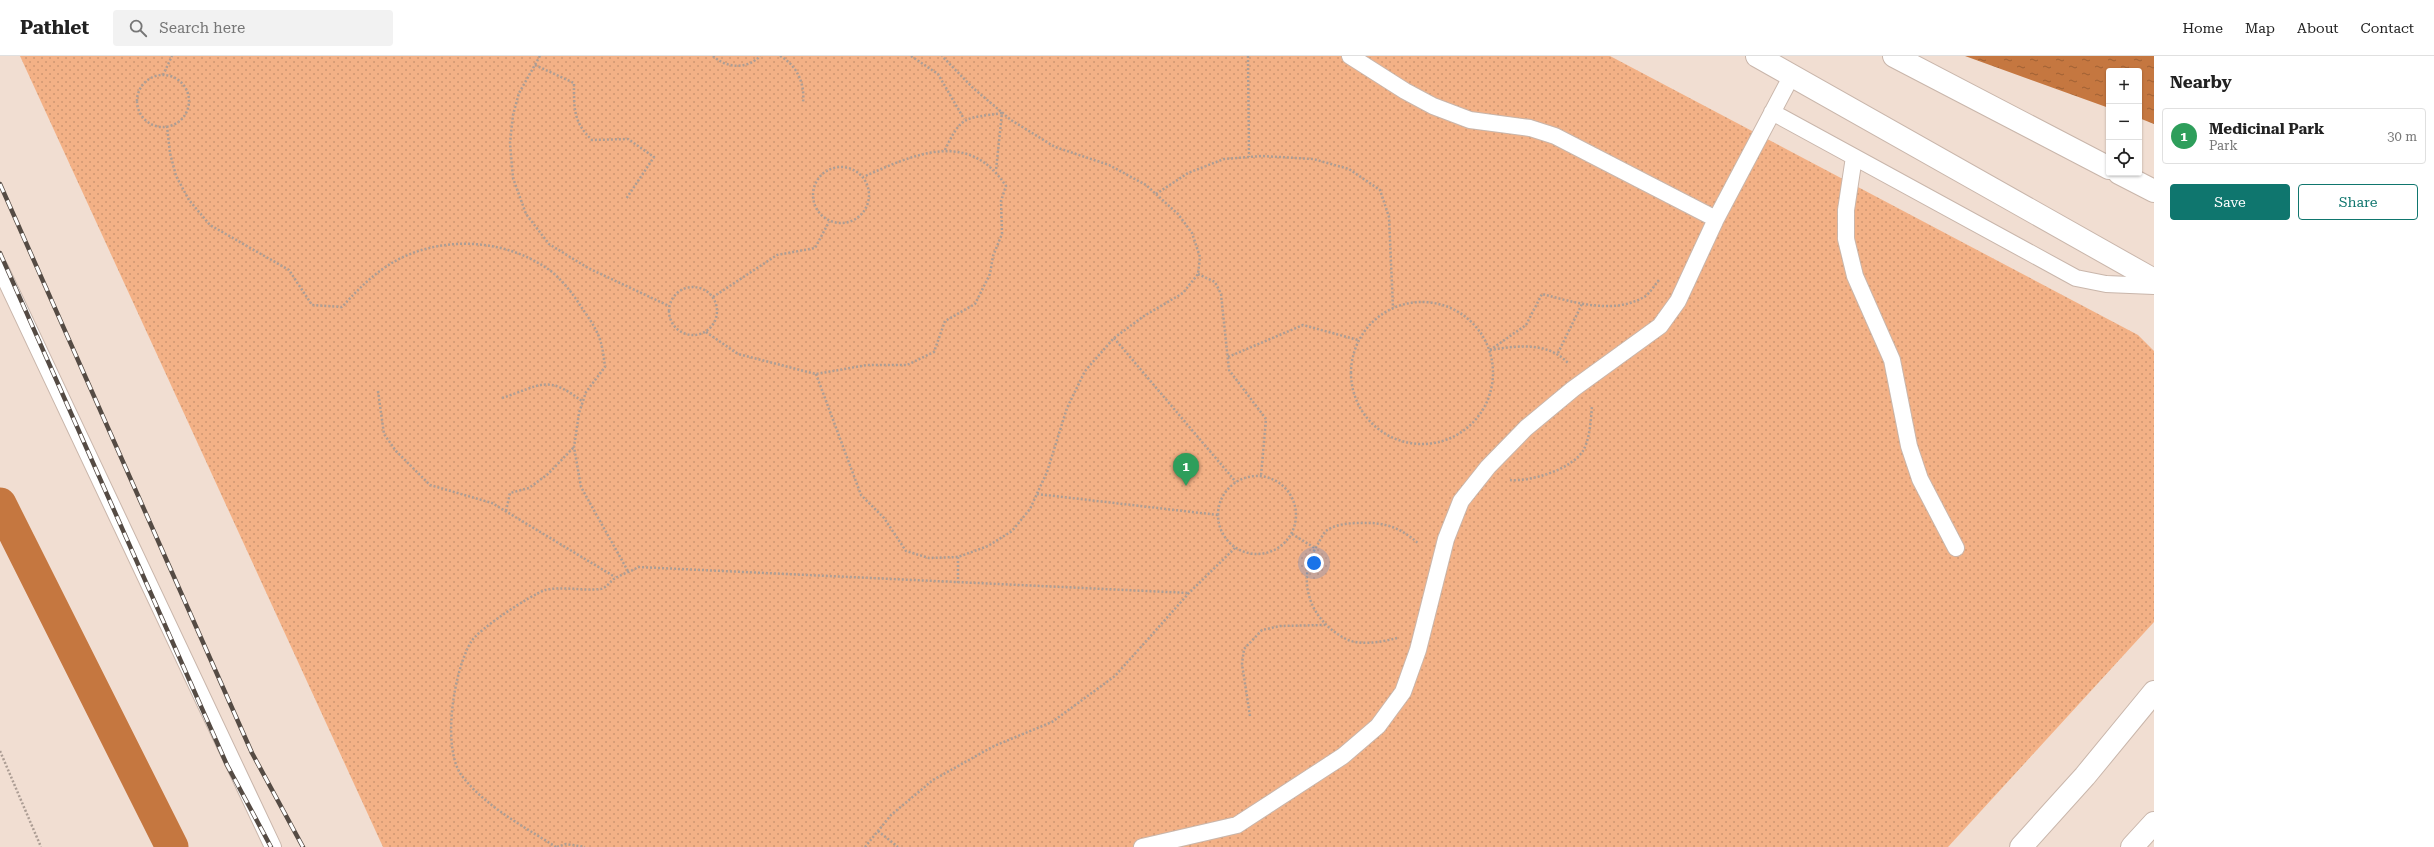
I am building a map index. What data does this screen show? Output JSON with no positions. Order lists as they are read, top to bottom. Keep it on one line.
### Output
{"page":{"header":"Pathlet","search":"Search here","nav":["Home","Map","About","Contact"],"heading":"Nearby","map_buttons":["+","−"],"list":[{"mark":"1","name":"Medicinal Park","note":"Park","value":"30 m"}],"buttons":["Save","Share"],"pins":"1"}}
